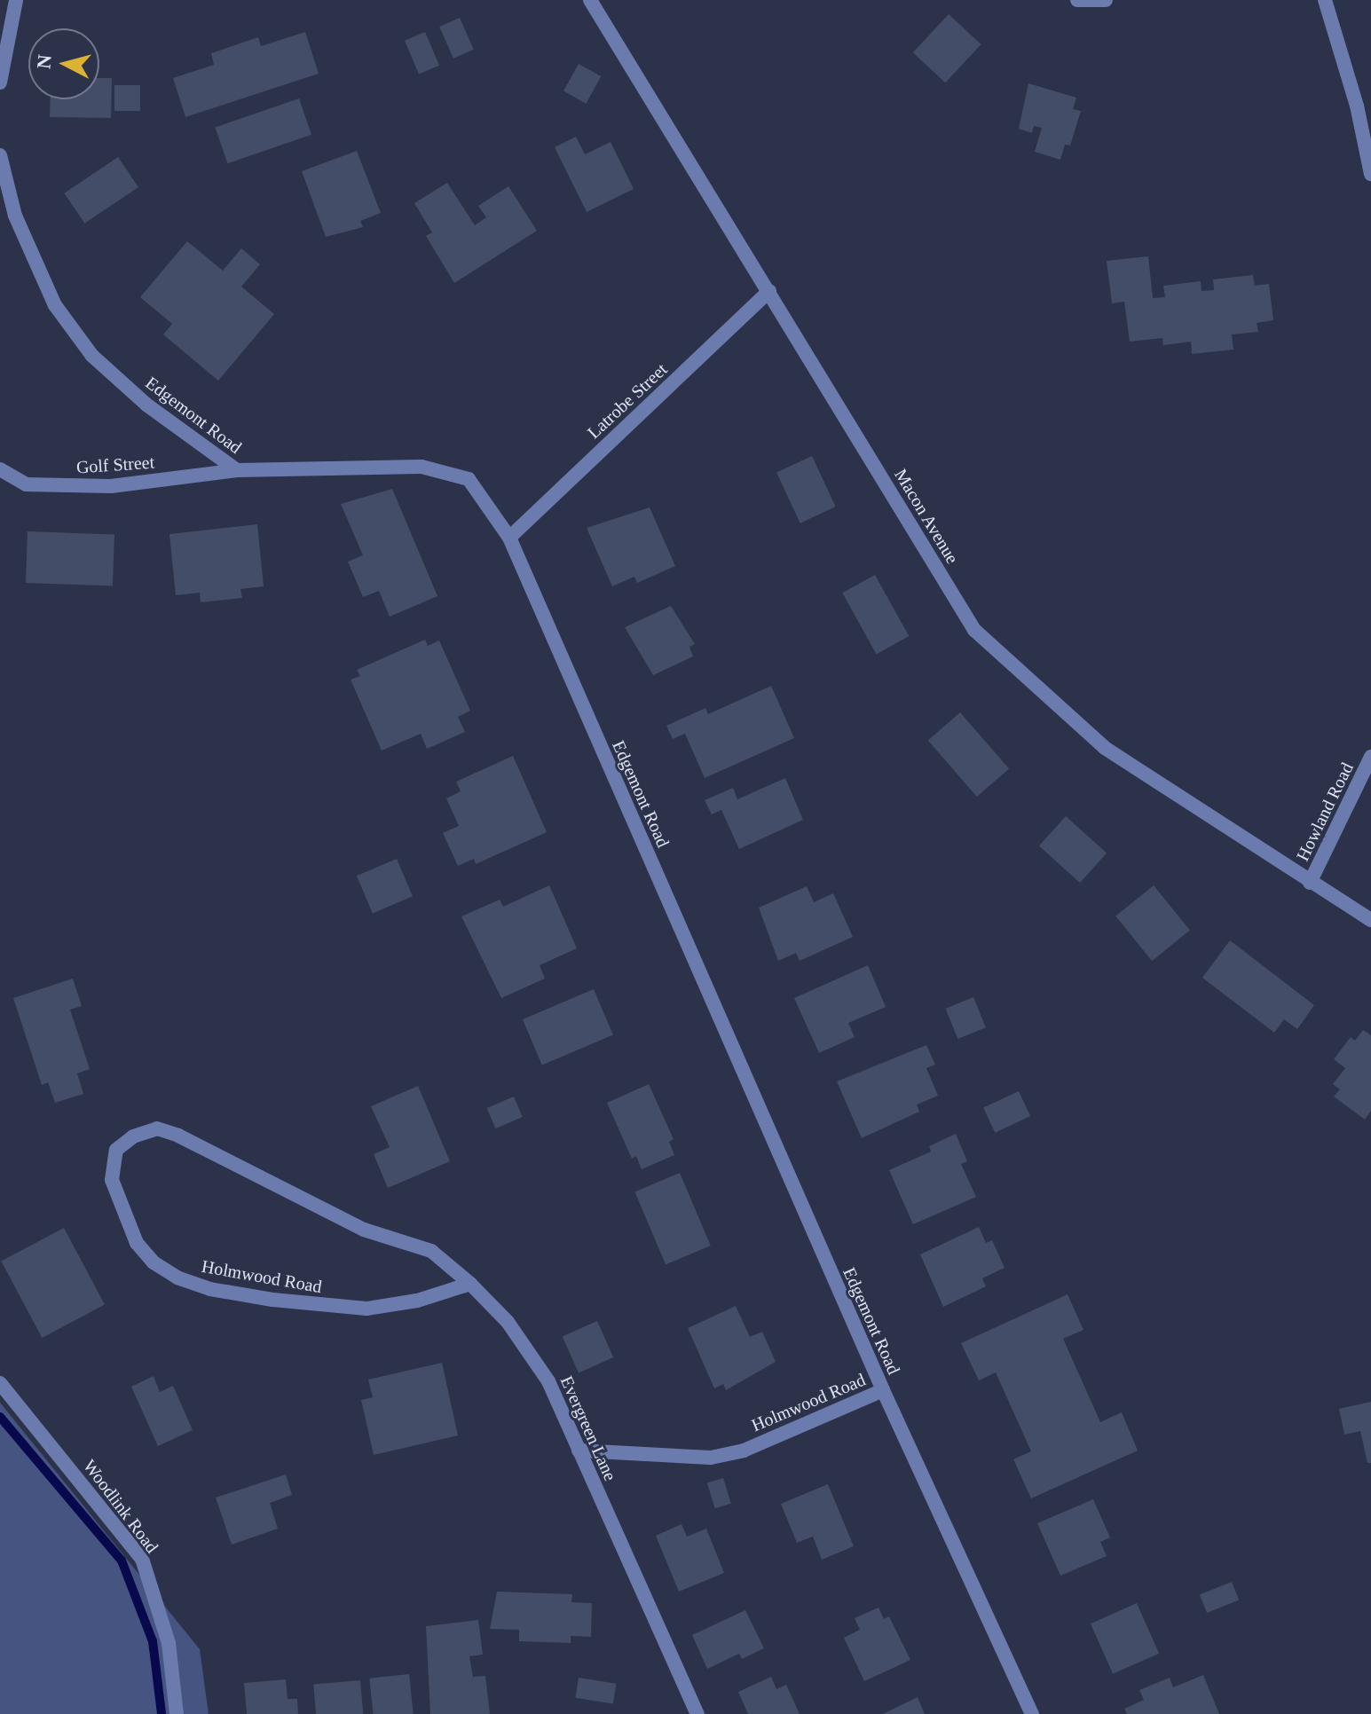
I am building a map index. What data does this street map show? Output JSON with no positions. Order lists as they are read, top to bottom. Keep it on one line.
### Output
{"streets":{"street":["Latrobe Street","Edgemont Road","Golf Street","Macon Avenue","Howland Road","Holmwood Road","Evergreen Lane","Woodlink Road"]},"crossings":[["Latrobe Street","Edgemont Road"],["Latrobe Street","Macon Avenue"],["Edgemont Road","Golf Street"],["Edgemont Road","Holmwood Road"],["Macon Avenue","Howland Road"],["Holmwood Road","Evergreen Lane"]],"north":"left"}
